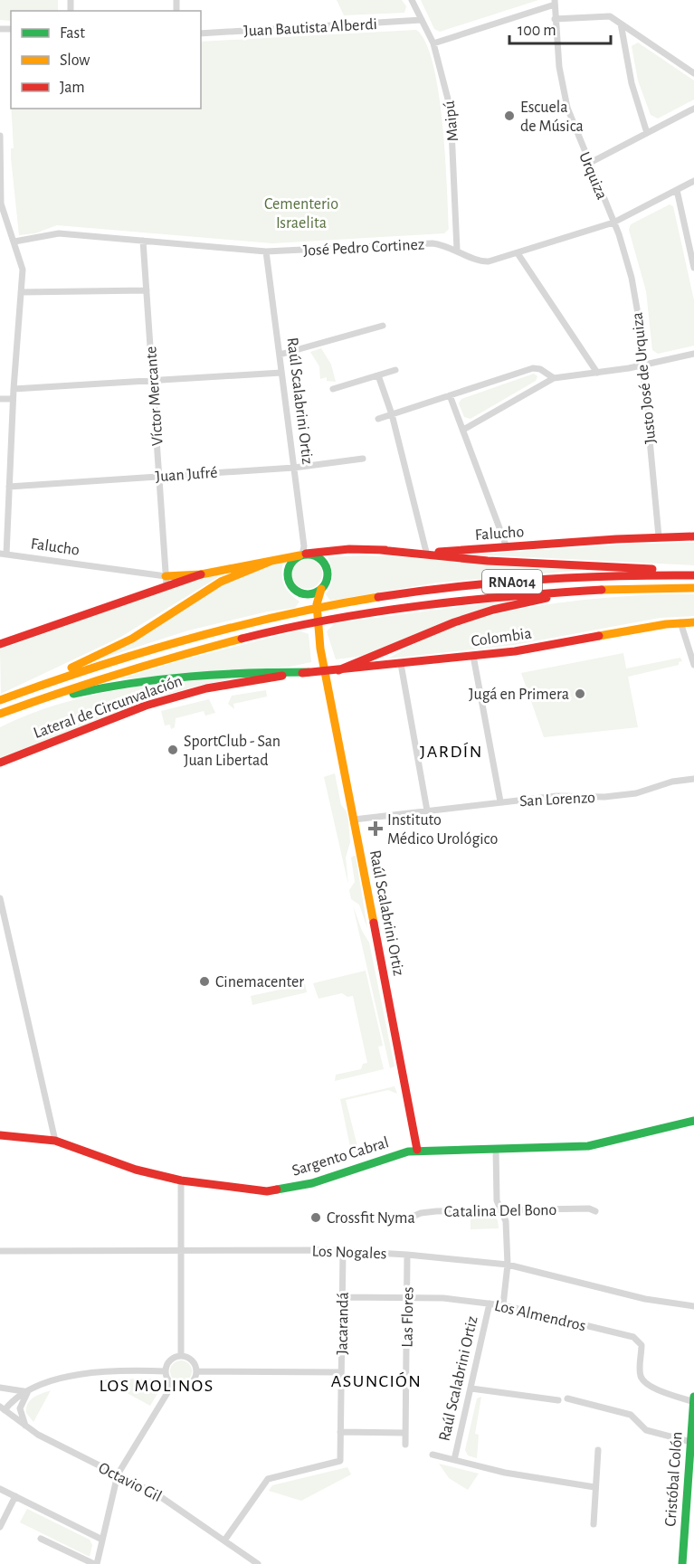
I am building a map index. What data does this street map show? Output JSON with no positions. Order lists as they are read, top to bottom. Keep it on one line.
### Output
{"streets":{"main road":["Raúl Scalabrini Ortiz","Falucho","RNA014","Colombia","Lateral de Circunvalación","Sargento Cabral","Cristóbal Colón"],"street":["Juan Bautista Alberdi","Maipú","Urquiza","José Pedro Cortinez","Justo José de Urquiza","Víctor Mercante","Juan Jufré","San Lorenzo","Catalina Del Bono","Los Nogales","Los Almendros","Las Flores","Jacarandá","Octavio Gil"]},"crossings":[["Juan Bautista Alberdi","Maipú"],["Maipú","José Pedro Cortinez"],["Urquiza","José Pedro Cortinez"],["Urquiza","Justo José de Urquiza"],["José Pedro Cortinez","Justo José de Urquiza"],["José Pedro Cortinez","Víctor Mercante"],["José Pedro Cortinez","Raúl Scalabrini Ortiz"],["Justo José de Urquiza","Falucho"],["Víctor Mercante","Juan Jufré"],["Víctor Mercante","Falucho"],["Raúl Scalabrini Ortiz","Juan Jufré"],["Raúl Scalabrini Ortiz","Falucho"],["Raúl Scalabrini Ortiz","Colombia"],["Raúl Scalabrini Ortiz","Lateral de Circunvalación"],["Raúl Scalabrini Ortiz","San Lorenzo"],["Raúl Scalabrini Ortiz","Sargento Cabral"],["Raúl Scalabrini Ortiz","Los Almendros"],["Colombia","Lateral de Circunvalación"],["Los Nogales","Las Flores"],["Los Nogales","Jacarandá"],["Los Almendros","Las Flores"],["Los Almendros","Jacarandá"],["Los Almendros","Cristóbal Colón"],["Jacarandá","Octavio Gil"]],"districts":["JARDÍN","ASUNCIÓN","LOS MOLINOS"],"parks":["Cementerio Israelita"],"places":{"other":["Escuela de Música","Jugá en Primera","SportClub - San Juan Libertad","Cinemacenter","Crossfit Nyma"],"health":["Instituto Médico Urológico"]},"legend":["Fast","Slow","Jam"],"scale_bar":"100 m"}
